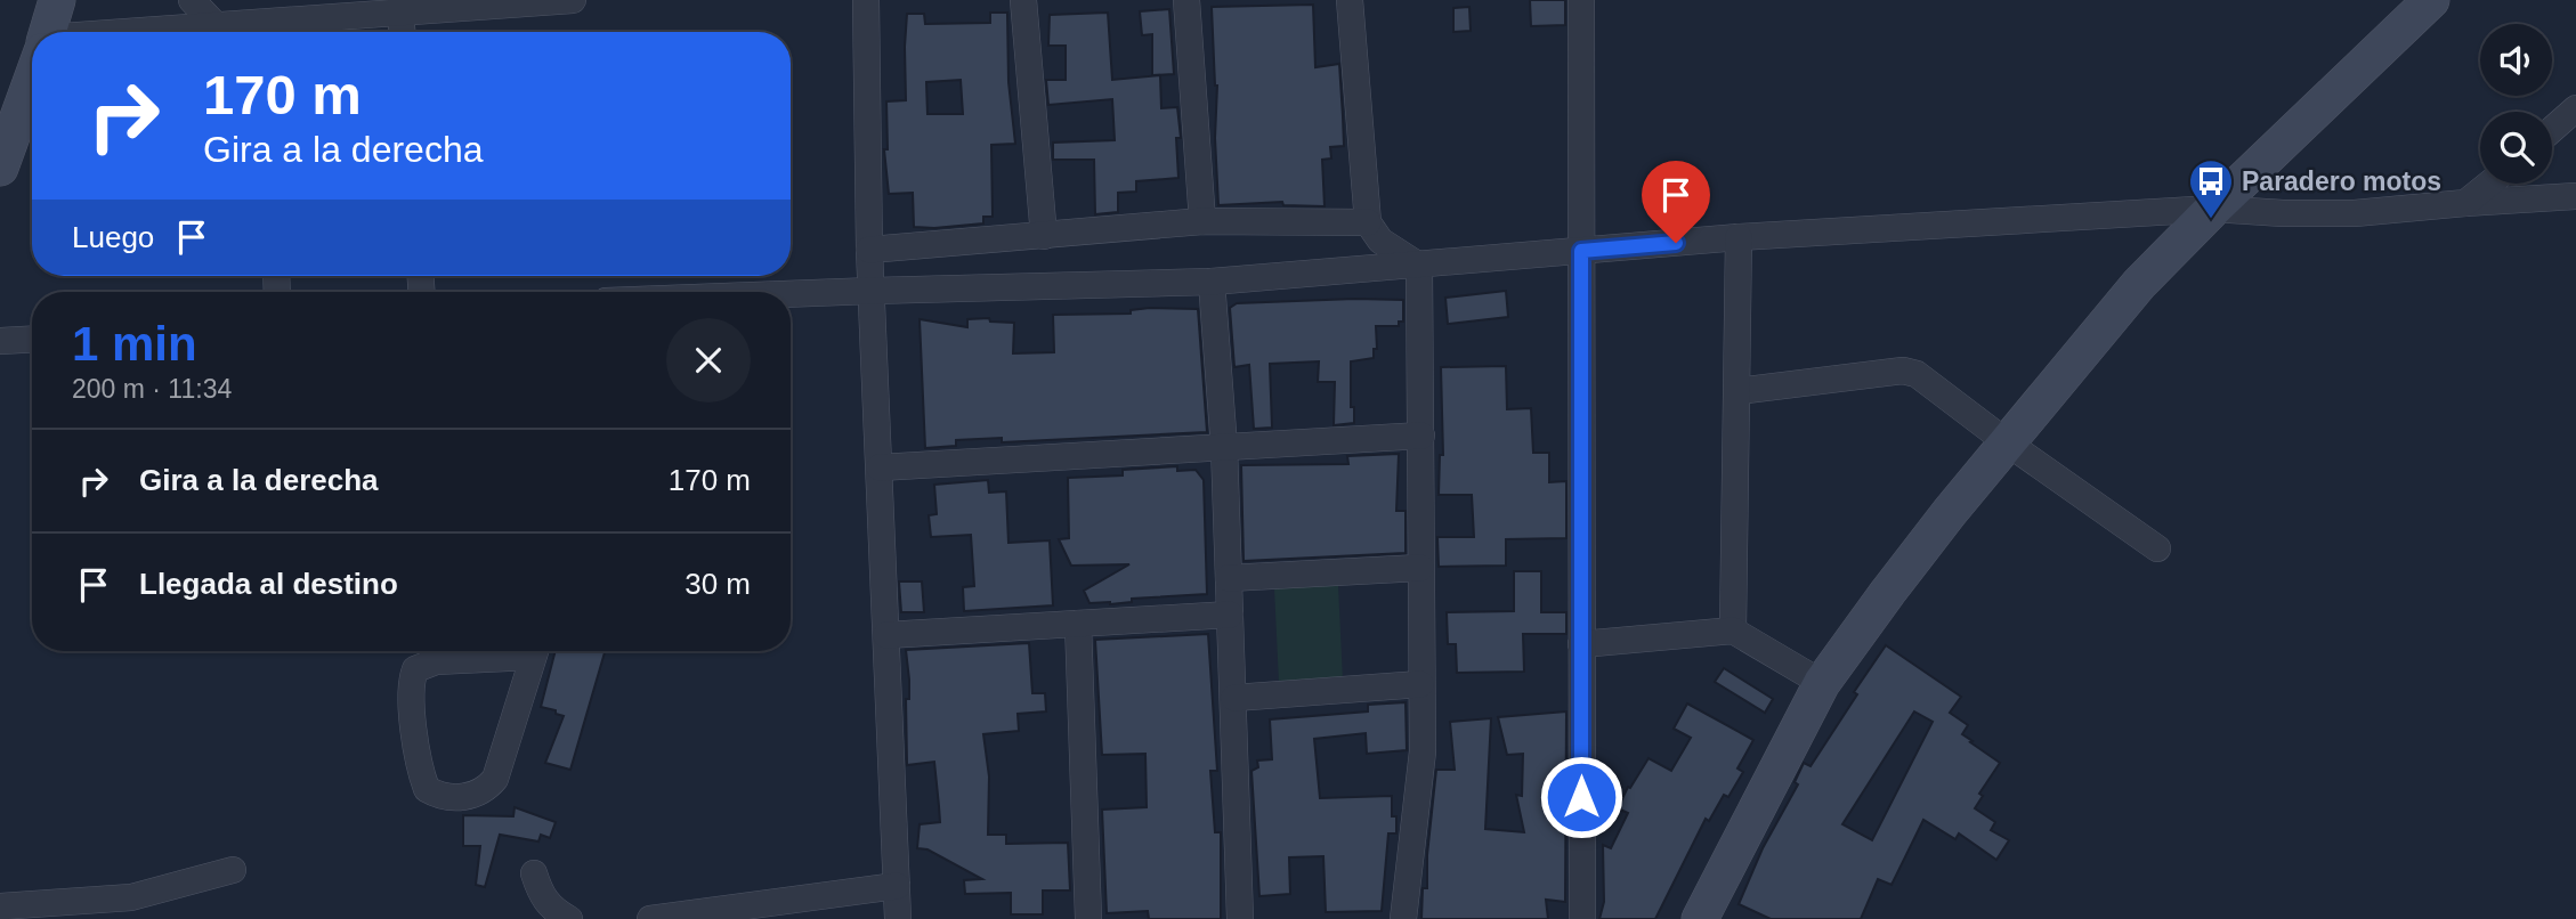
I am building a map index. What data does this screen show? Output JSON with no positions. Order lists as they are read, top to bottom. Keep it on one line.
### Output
{"places":{"bus stop":["Paradero motos"]},"page":{"turn":["170 m","Gira a la derecha"],"then":"Luego","heading":["1 min","200 m · 11:34"],"list":[{"name":"Gira a la derecha","value":"170 m"},{"name":"Llegada al destino","value":"30 m"}]}}
